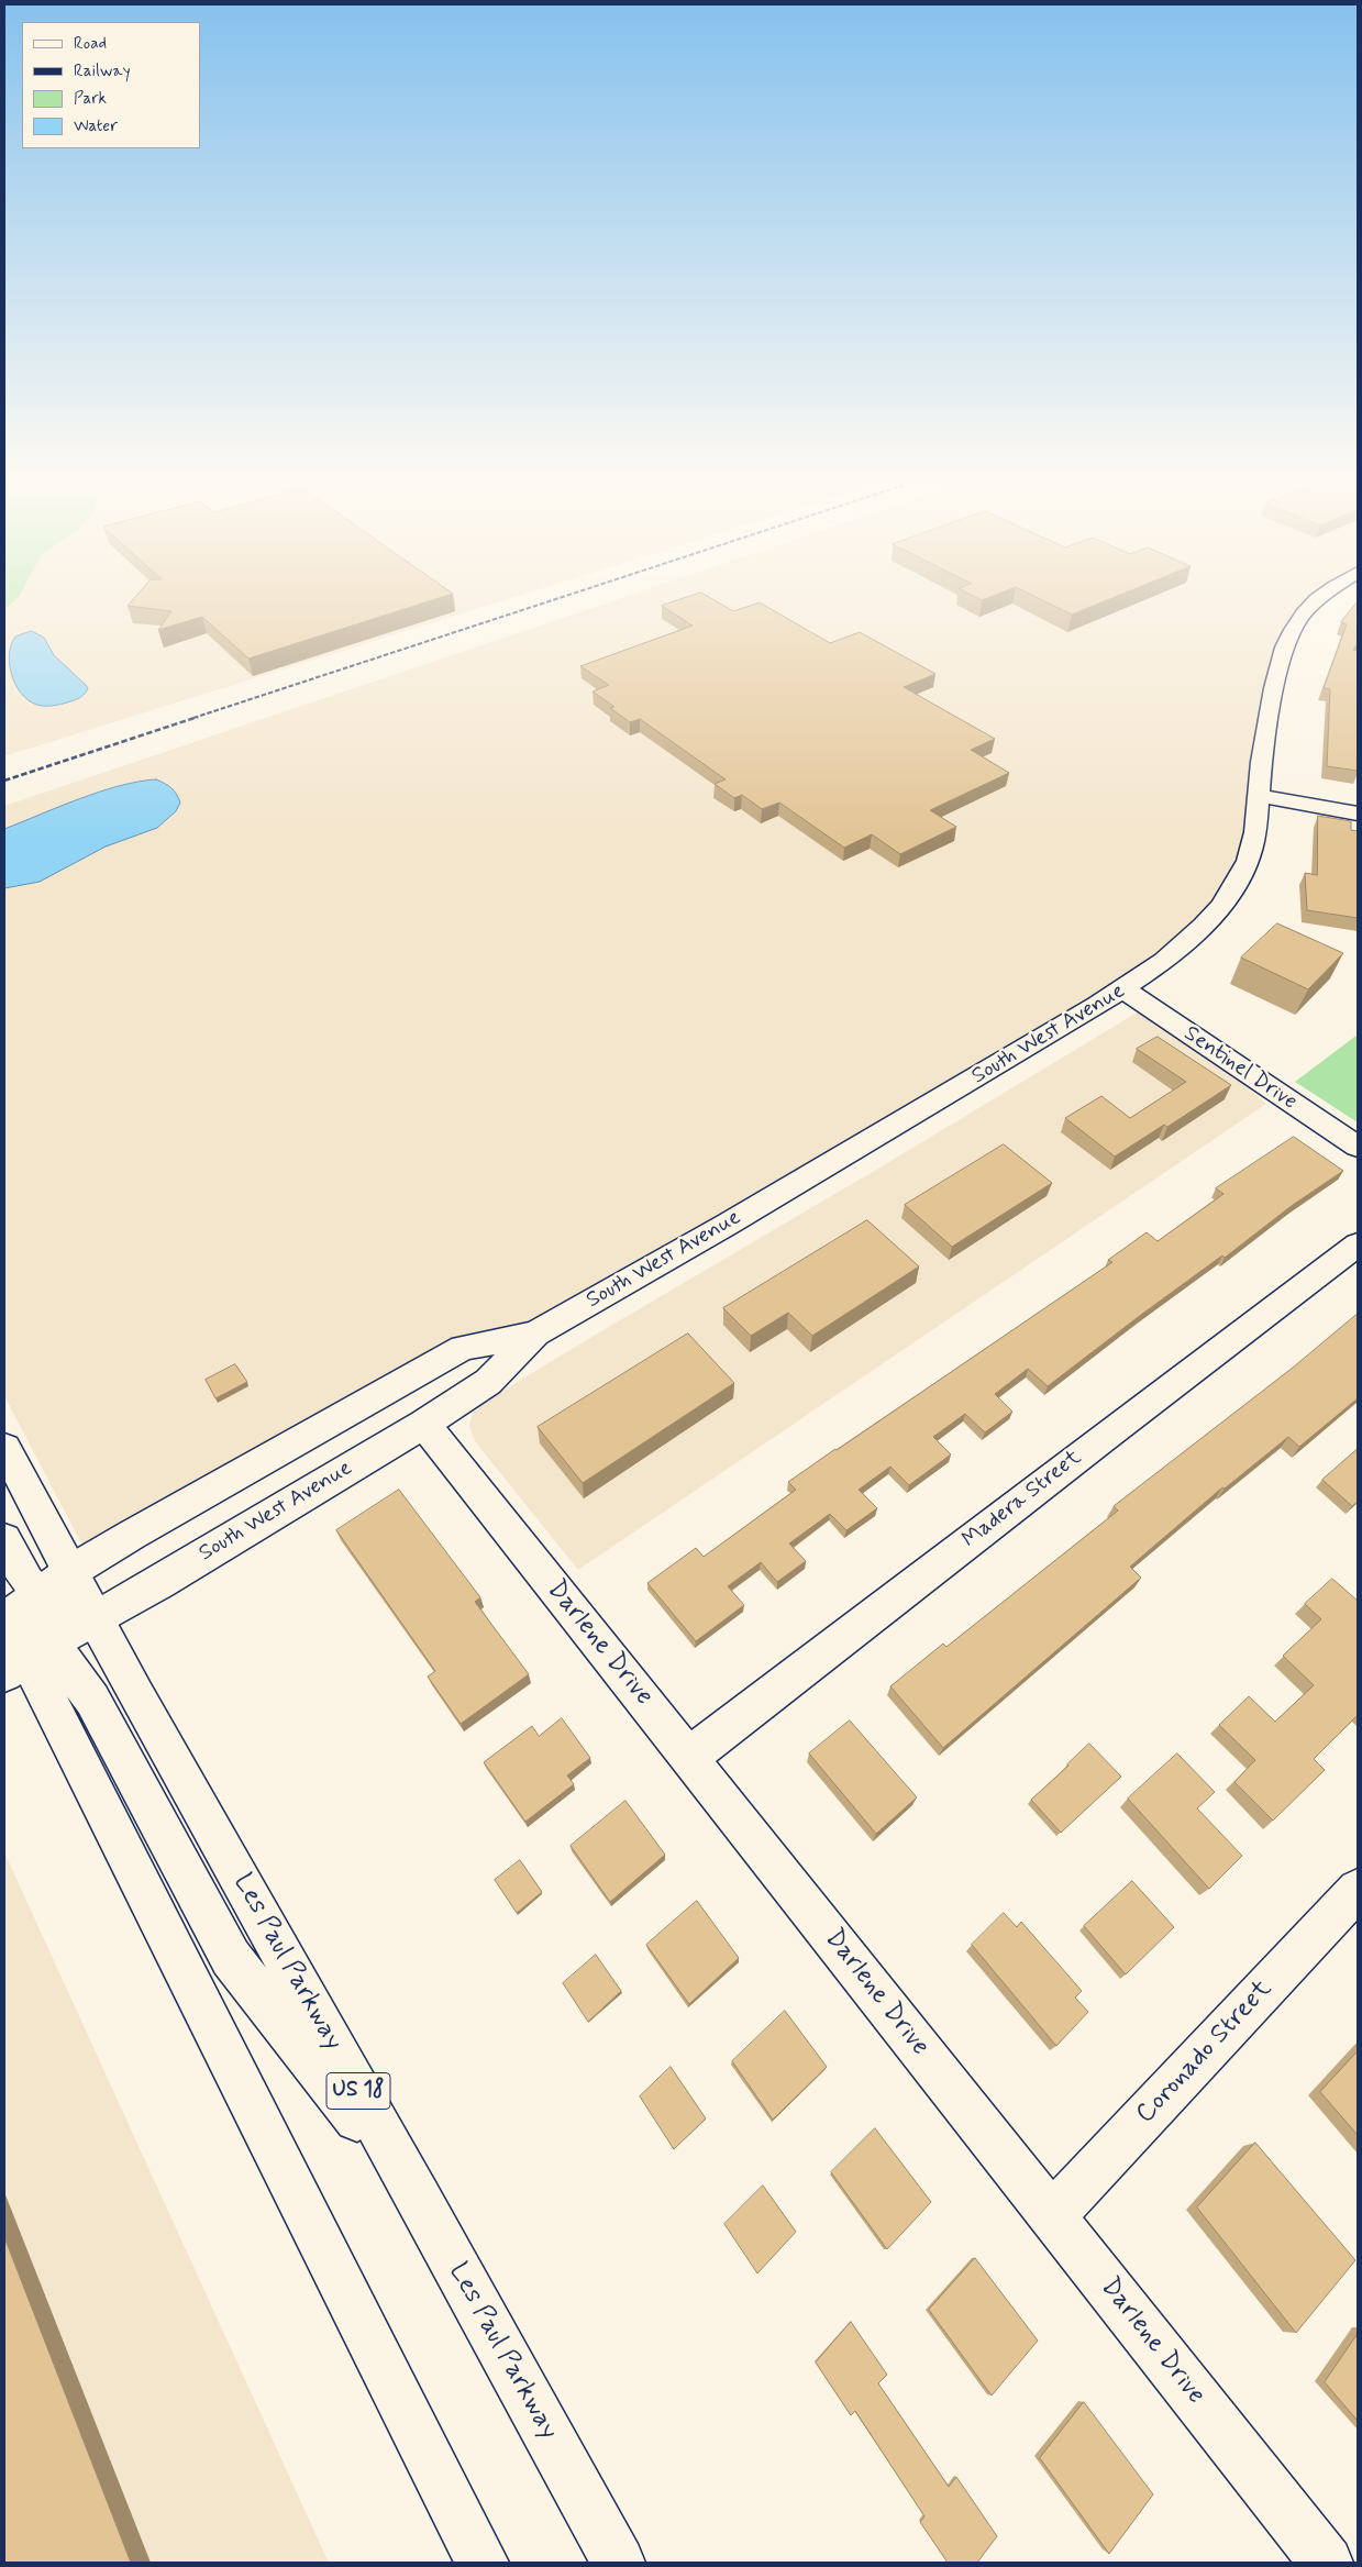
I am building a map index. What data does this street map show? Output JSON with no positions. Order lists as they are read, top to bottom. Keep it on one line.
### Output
{"streets":{"street":["South West Avenue","Sentinel Drive","Madera Street","Darlene Drive","Les Paul Parkway","Coronado Street","US 18"]},"crossings":[["South West Avenue","Sentinel Drive"],["South West Avenue","Darlene Drive"],["South West Avenue","Les Paul Parkway"],["Madera Street","Darlene Drive"],["Darlene Drive","Coronado Street"]],"legend":["Road","Railway","Park","Water"]}
